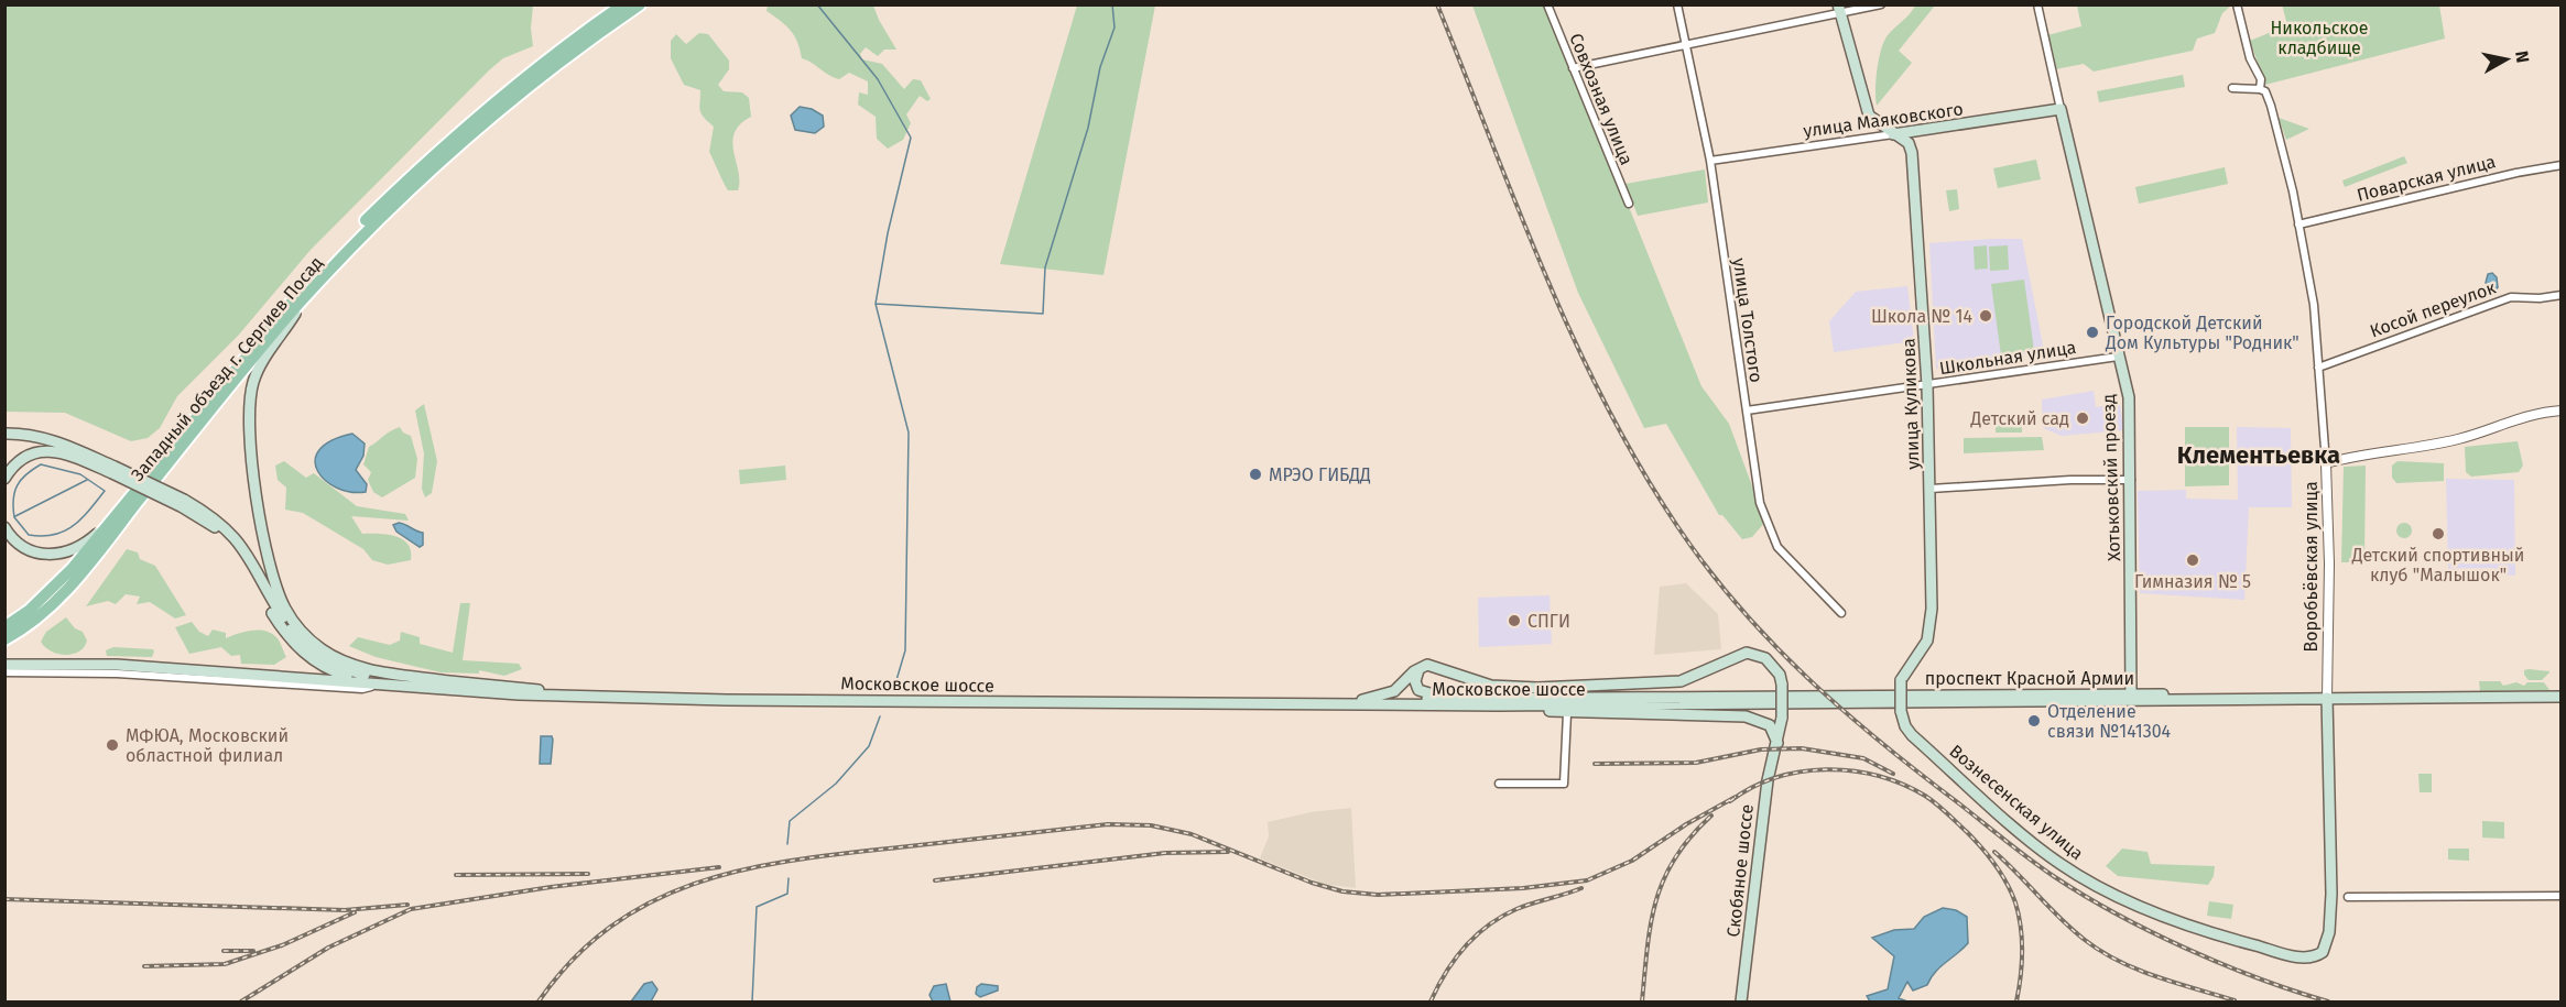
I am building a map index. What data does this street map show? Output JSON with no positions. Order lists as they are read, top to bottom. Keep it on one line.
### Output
{"streets":{"main road":["улица Маяковского","Западный объезд г. Сергиев Посад","улица Куликова","Хотьковский проезд","Воробьёвская улица","проспект Красной Армии","Московское шоссе","Вознесенская улица","Скобяное шоссе"],"street":["Совхозная улица","Поварская улица","Косой переулок","улица Толстого","Школьная улица"]},"crossings":[["улица Маяковского","улица Толстого"],["улица Маяковского","улица Куликова"],["улица Маяковского","Хотьковский проезд"],["Поварская улица","Воробьёвская улица"],["Косой переулок","Воробьёвская улица"],["улица Толстого","Школьная улица"],["Школьная улица","улица Куликова"],["Школьная улица","Хотьковский проезд"],["улица Куликова","Вознесенская улица"],["Хотьковский проезд","проспект Красной Армии"],["Воробьёвская улица","проспект Красной Армии"],["Воробьёвская улица","Вознесенская улица"],["проспект Красной Армии","Московское шоссе"],["Московское шоссе","Скобяное шоссе"]],"districts":["Клементьевка"],"parks":["Никольское кладбище"],"places":["Школа № 14","Городской Детский Дом Культуры \"Родник\"","Детский сад","МРЭО ГИБДД","Детский спортивный клуб \"Малышок\"","Гимназия № 5","СПГИ","Отделение связи №141304","МФЮА, Московский областной филиал"],"north":"right"}
